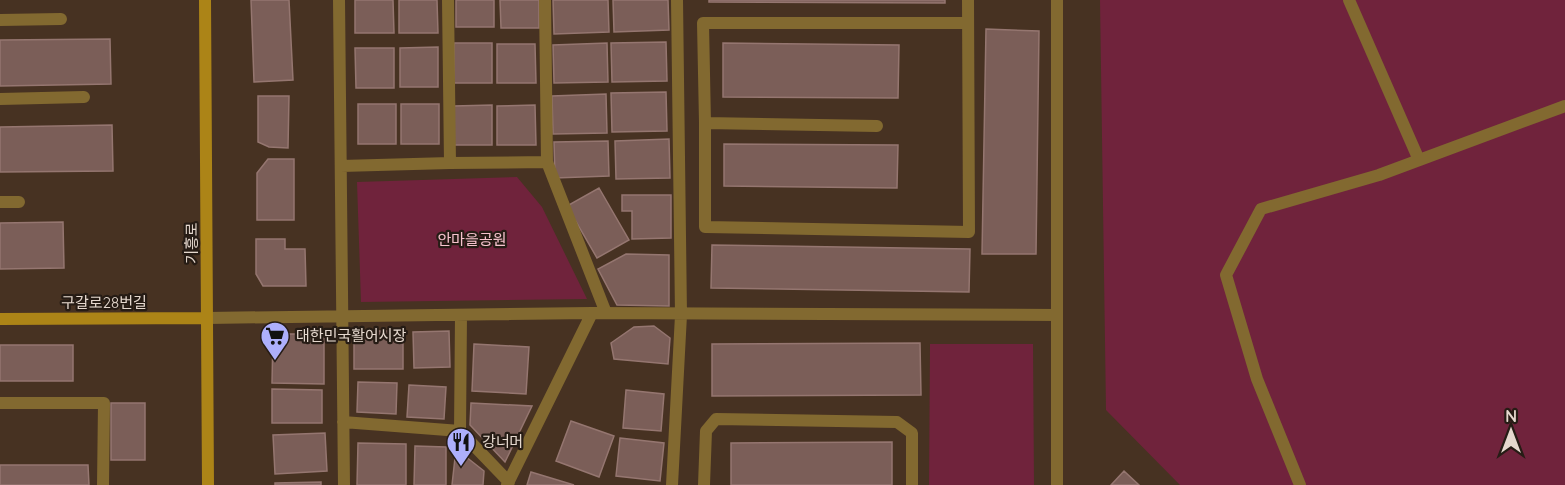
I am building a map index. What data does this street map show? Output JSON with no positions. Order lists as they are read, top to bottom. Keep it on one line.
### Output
{"streets":{"main road":["기흥로","구갈로28번길"]},"crossings":[["기흥로","구갈로28번길"]],"parks":["안마을공원"],"places":{"supermarket":["대한민국활어시장"],"restaurant":["강너머"]},"north":"top"}
